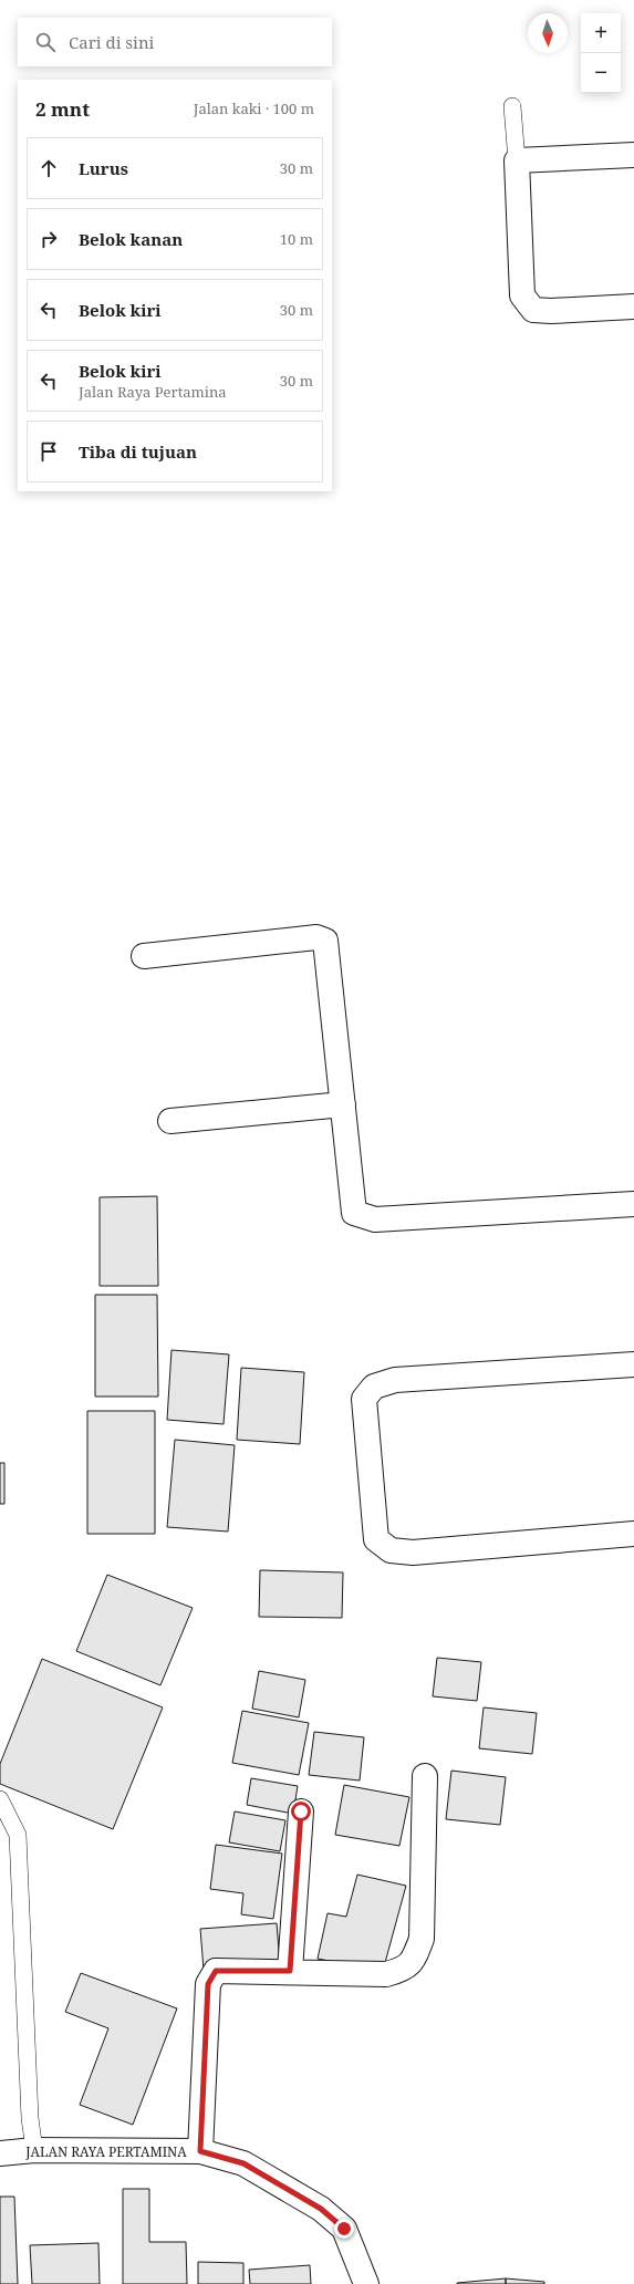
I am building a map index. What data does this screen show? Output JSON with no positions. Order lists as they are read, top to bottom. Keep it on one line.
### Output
{"streets":{"street":["JALAN RAYA PERTAMINA"]},"north":"bottom","page":{"map_buttons":["+","−"],"search":"Cari di sini","heading":["2 mnt","Jalan kaki · 100 m"],"list":[["Lurus","30 m"],["Belok kanan","10 m"],["Belok kiri","30 m"],["Belok kiri","Jalan Raya Pertamina","30 m"],"Tiba di tujuan"]}}
